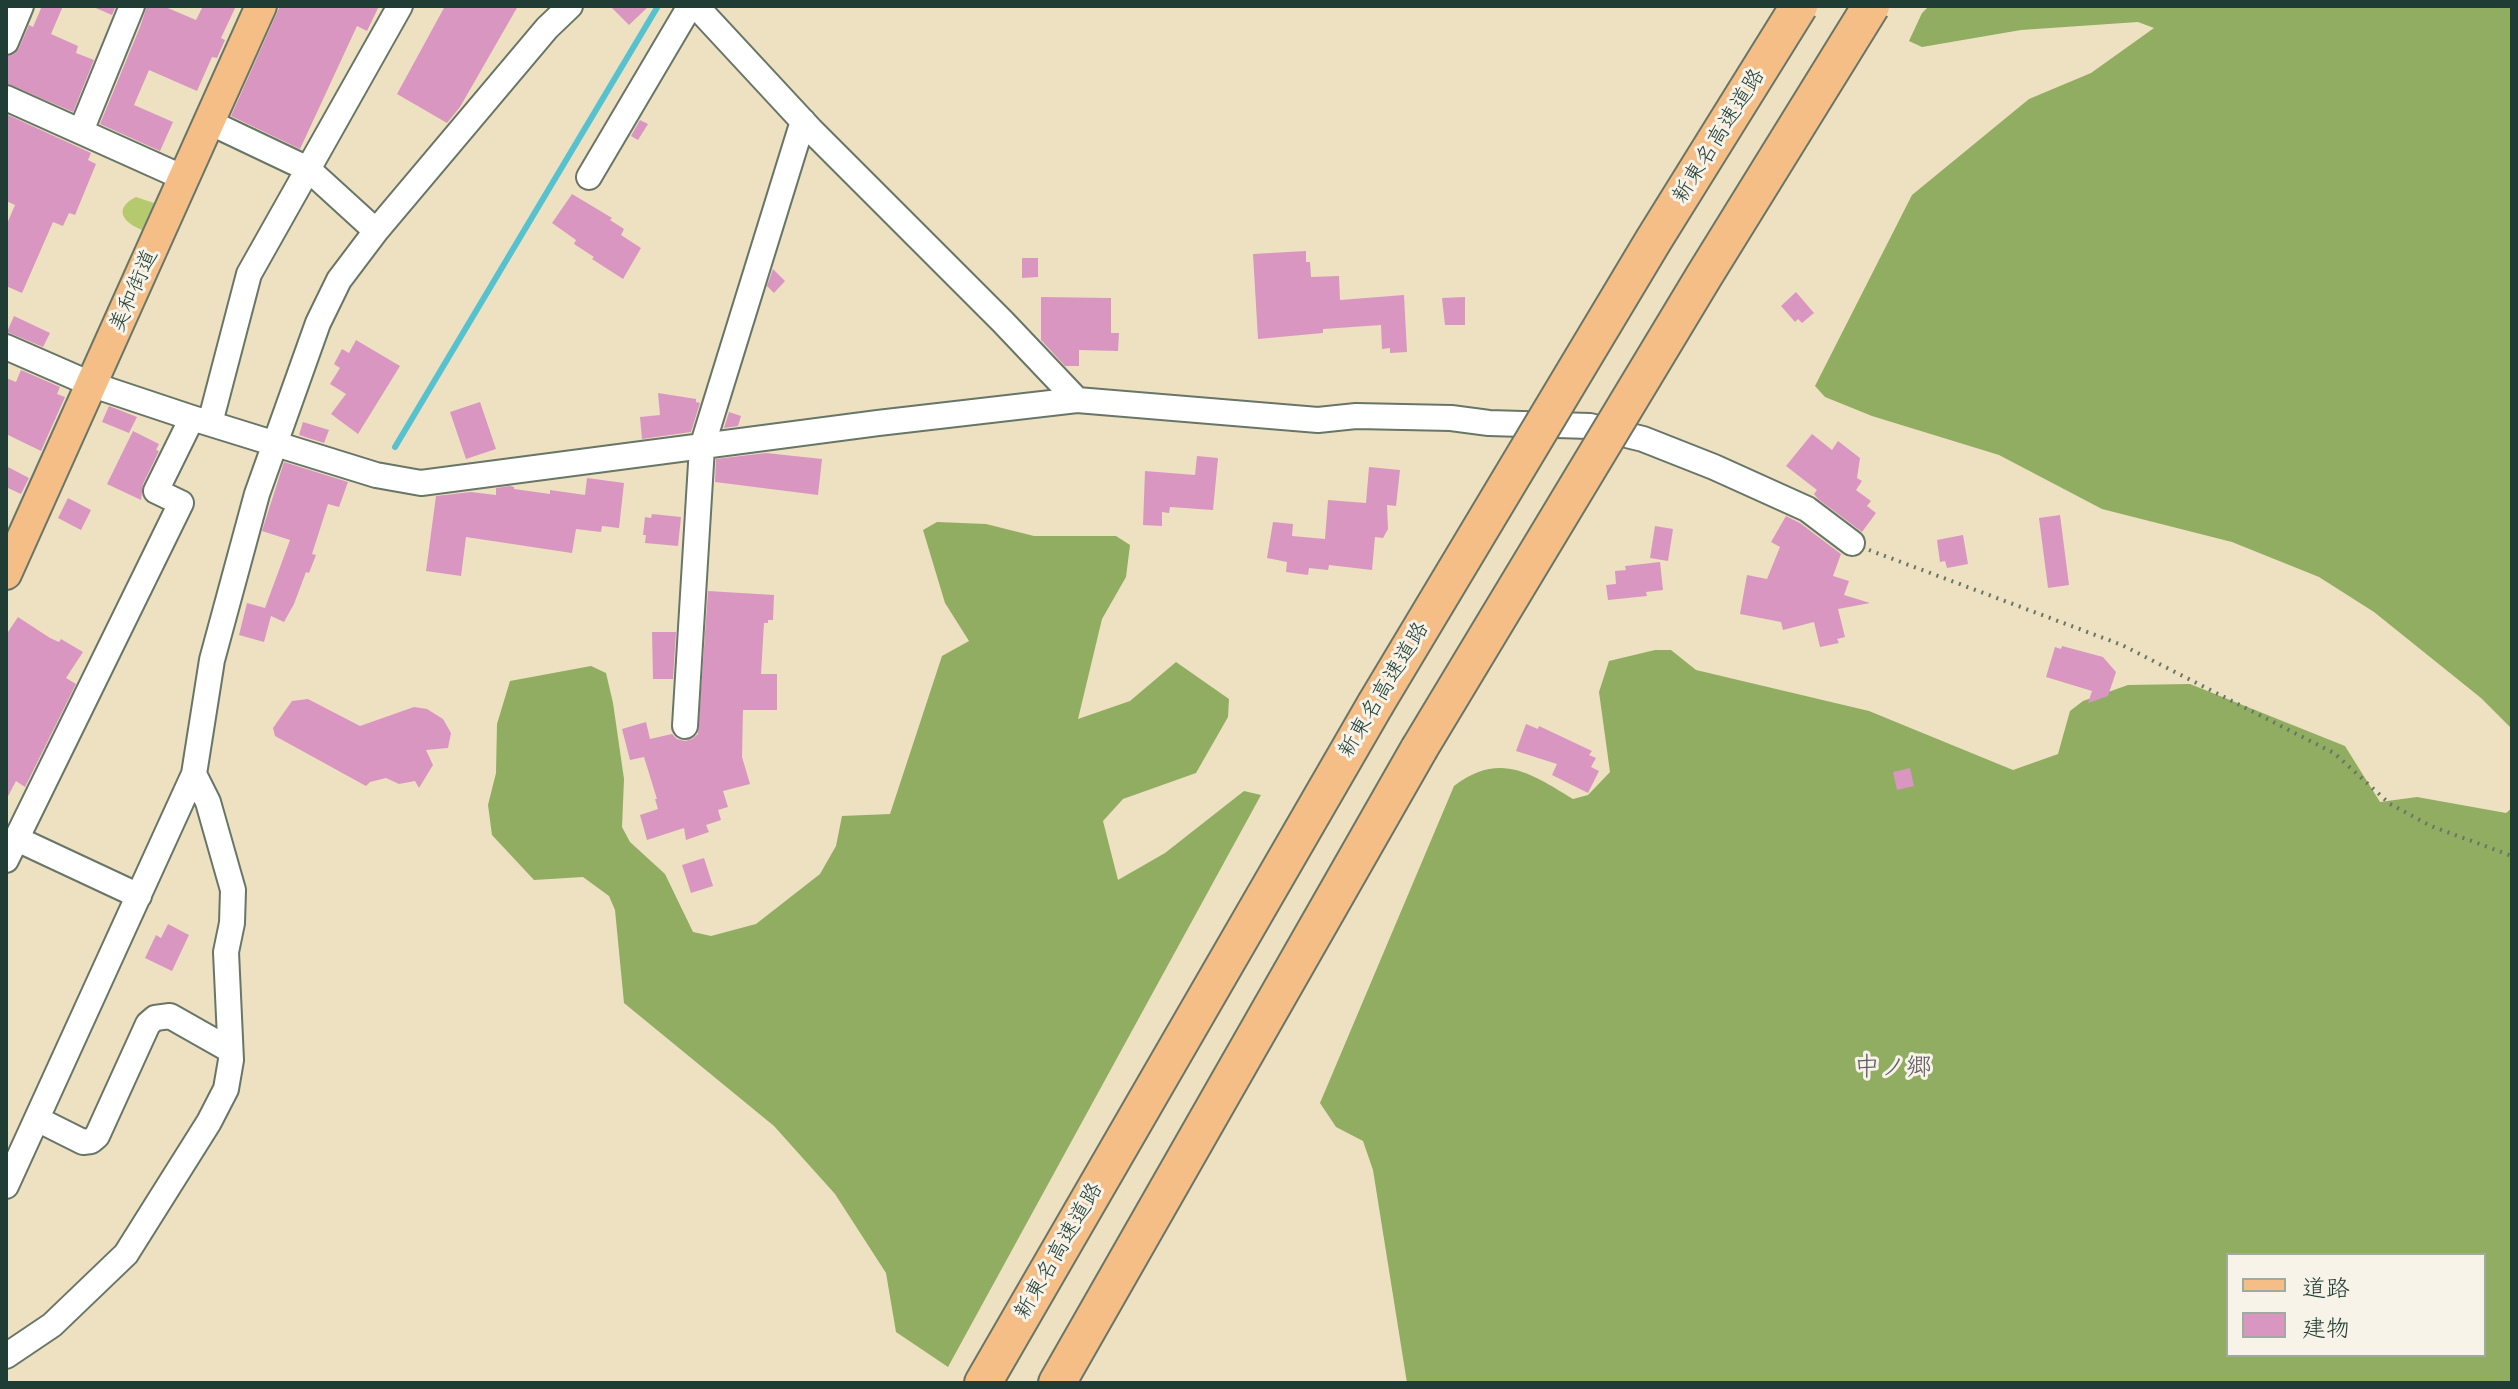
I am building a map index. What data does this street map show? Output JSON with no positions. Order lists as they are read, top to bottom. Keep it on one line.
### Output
{"streets":{"highway":["新東名高速道路"],"main road":["美和街道"]},"districts":["中ノ郷"],"legend":["道路","建物"]}
